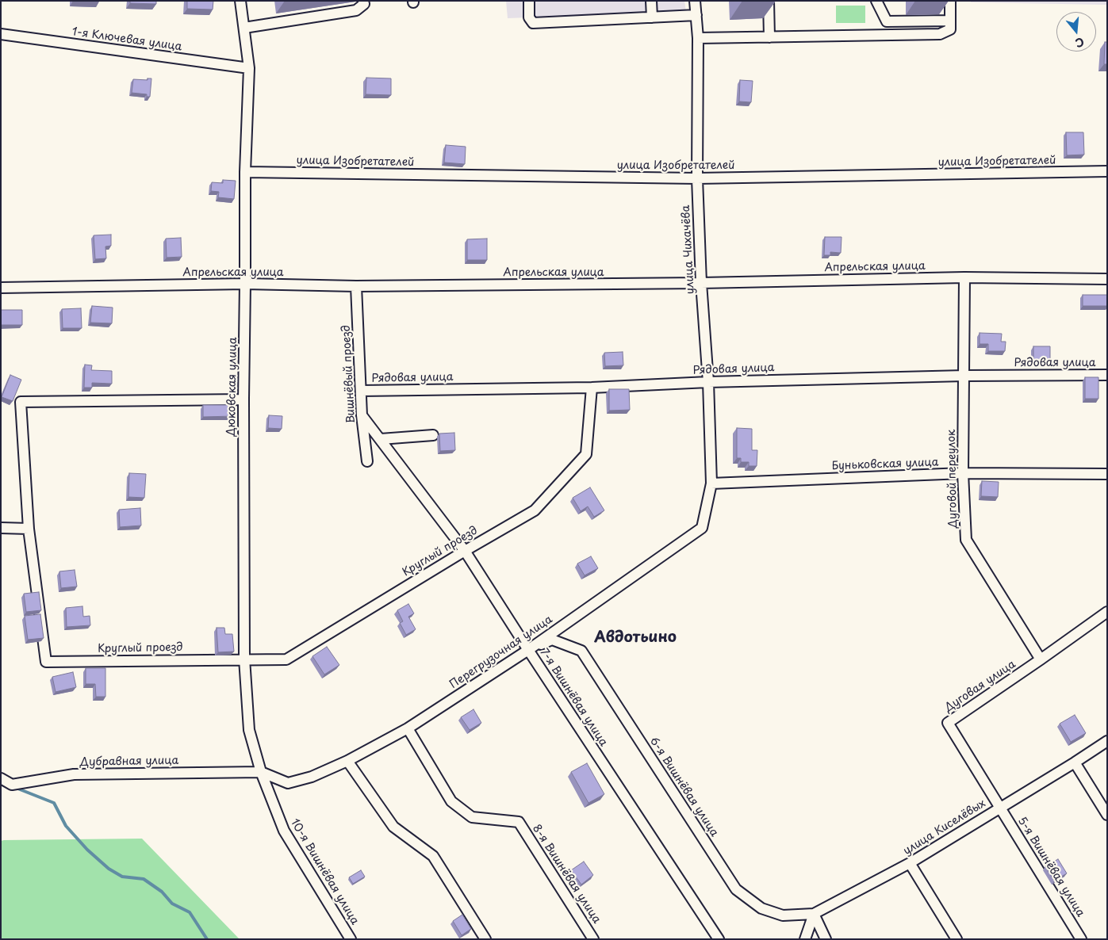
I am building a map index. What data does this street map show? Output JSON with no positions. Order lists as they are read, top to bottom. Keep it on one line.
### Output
{"streets":{"street":["1-я Ключевая улица","улица Изобретателей","улица Чихачёва","Апрельская улица","Рядовая улица","Вишнёвый проезд","Дюковская улица","Буньковская улица","Дуговой переулок","Круглый проезд","Перегрузочная улица","Дуговая улица","7-я Вишнёвая улица","Дубравная улица","6-я Вишнёвая улица","улица Киселёвых","5-я Вишнёвая улица","10-я Вишнёвая улица","8-я Вишнёвая улица"]},"crossings":[["1-я Ключевая улица","Дюковская улица"],["улица Изобретателей","улица Чихачёва"],["улица Изобретателей","Дюковская улица"],["улица Чихачёва","Апрельская улица"],["улица Чихачёва","Рядовая улица"],["улица Чихачёва","Буньковская улица"],["улица Чихачёва","Перегрузочная улица"],["Апрельская улица","Вишнёвый проезд"],["Апрельская улица","Дюковская улица"],["Апрельская улица","Дуговой переулок"],["Рядовая улица","Вишнёвый проезд"],["Рядовая улица","Дуговой переулок"],["Рядовая улица","Круглый проезд"],["Вишнёвый проезд","7-я Вишнёвая улица"],["Дюковская улица","Круглый проезд"],["Дюковская улица","Перегрузочная улица"],["Дюковская улица","Дубравная улица"],["Дюковская улица","10-я Вишнёвая улица"],["Буньковская улица","Дуговой переулок"],["Буньковская улица","Перегрузочная улица"],["Дуговой переулок","Дуговая улица"],["Круглый проезд","7-я Вишнёвая улица"],["Перегрузочная улица","7-я Вишнёвая улица"],["Перегрузочная улица","Дубравная улица"],["Перегрузочная улица","6-я Вишнёвая улица"],["Перегрузочная улица","10-я Вишнёвая улица"],["Перегрузочная улица","8-я Вишнёвая улица"],["Дуговая улица","улица Киселёвых"],["Дуговая улица","5-я Вишнёвая улица"],["7-я Вишнёвая улица","6-я Вишнёвая улица"],["Дубравная улица","10-я Вишнёвая улица"],["6-я Вишнёвая улица","улица Киселёвых"],["улица Киселёвых","5-я Вишнёвая улица"]],"districts":["Авдотьино"],"north":"bottom"}
